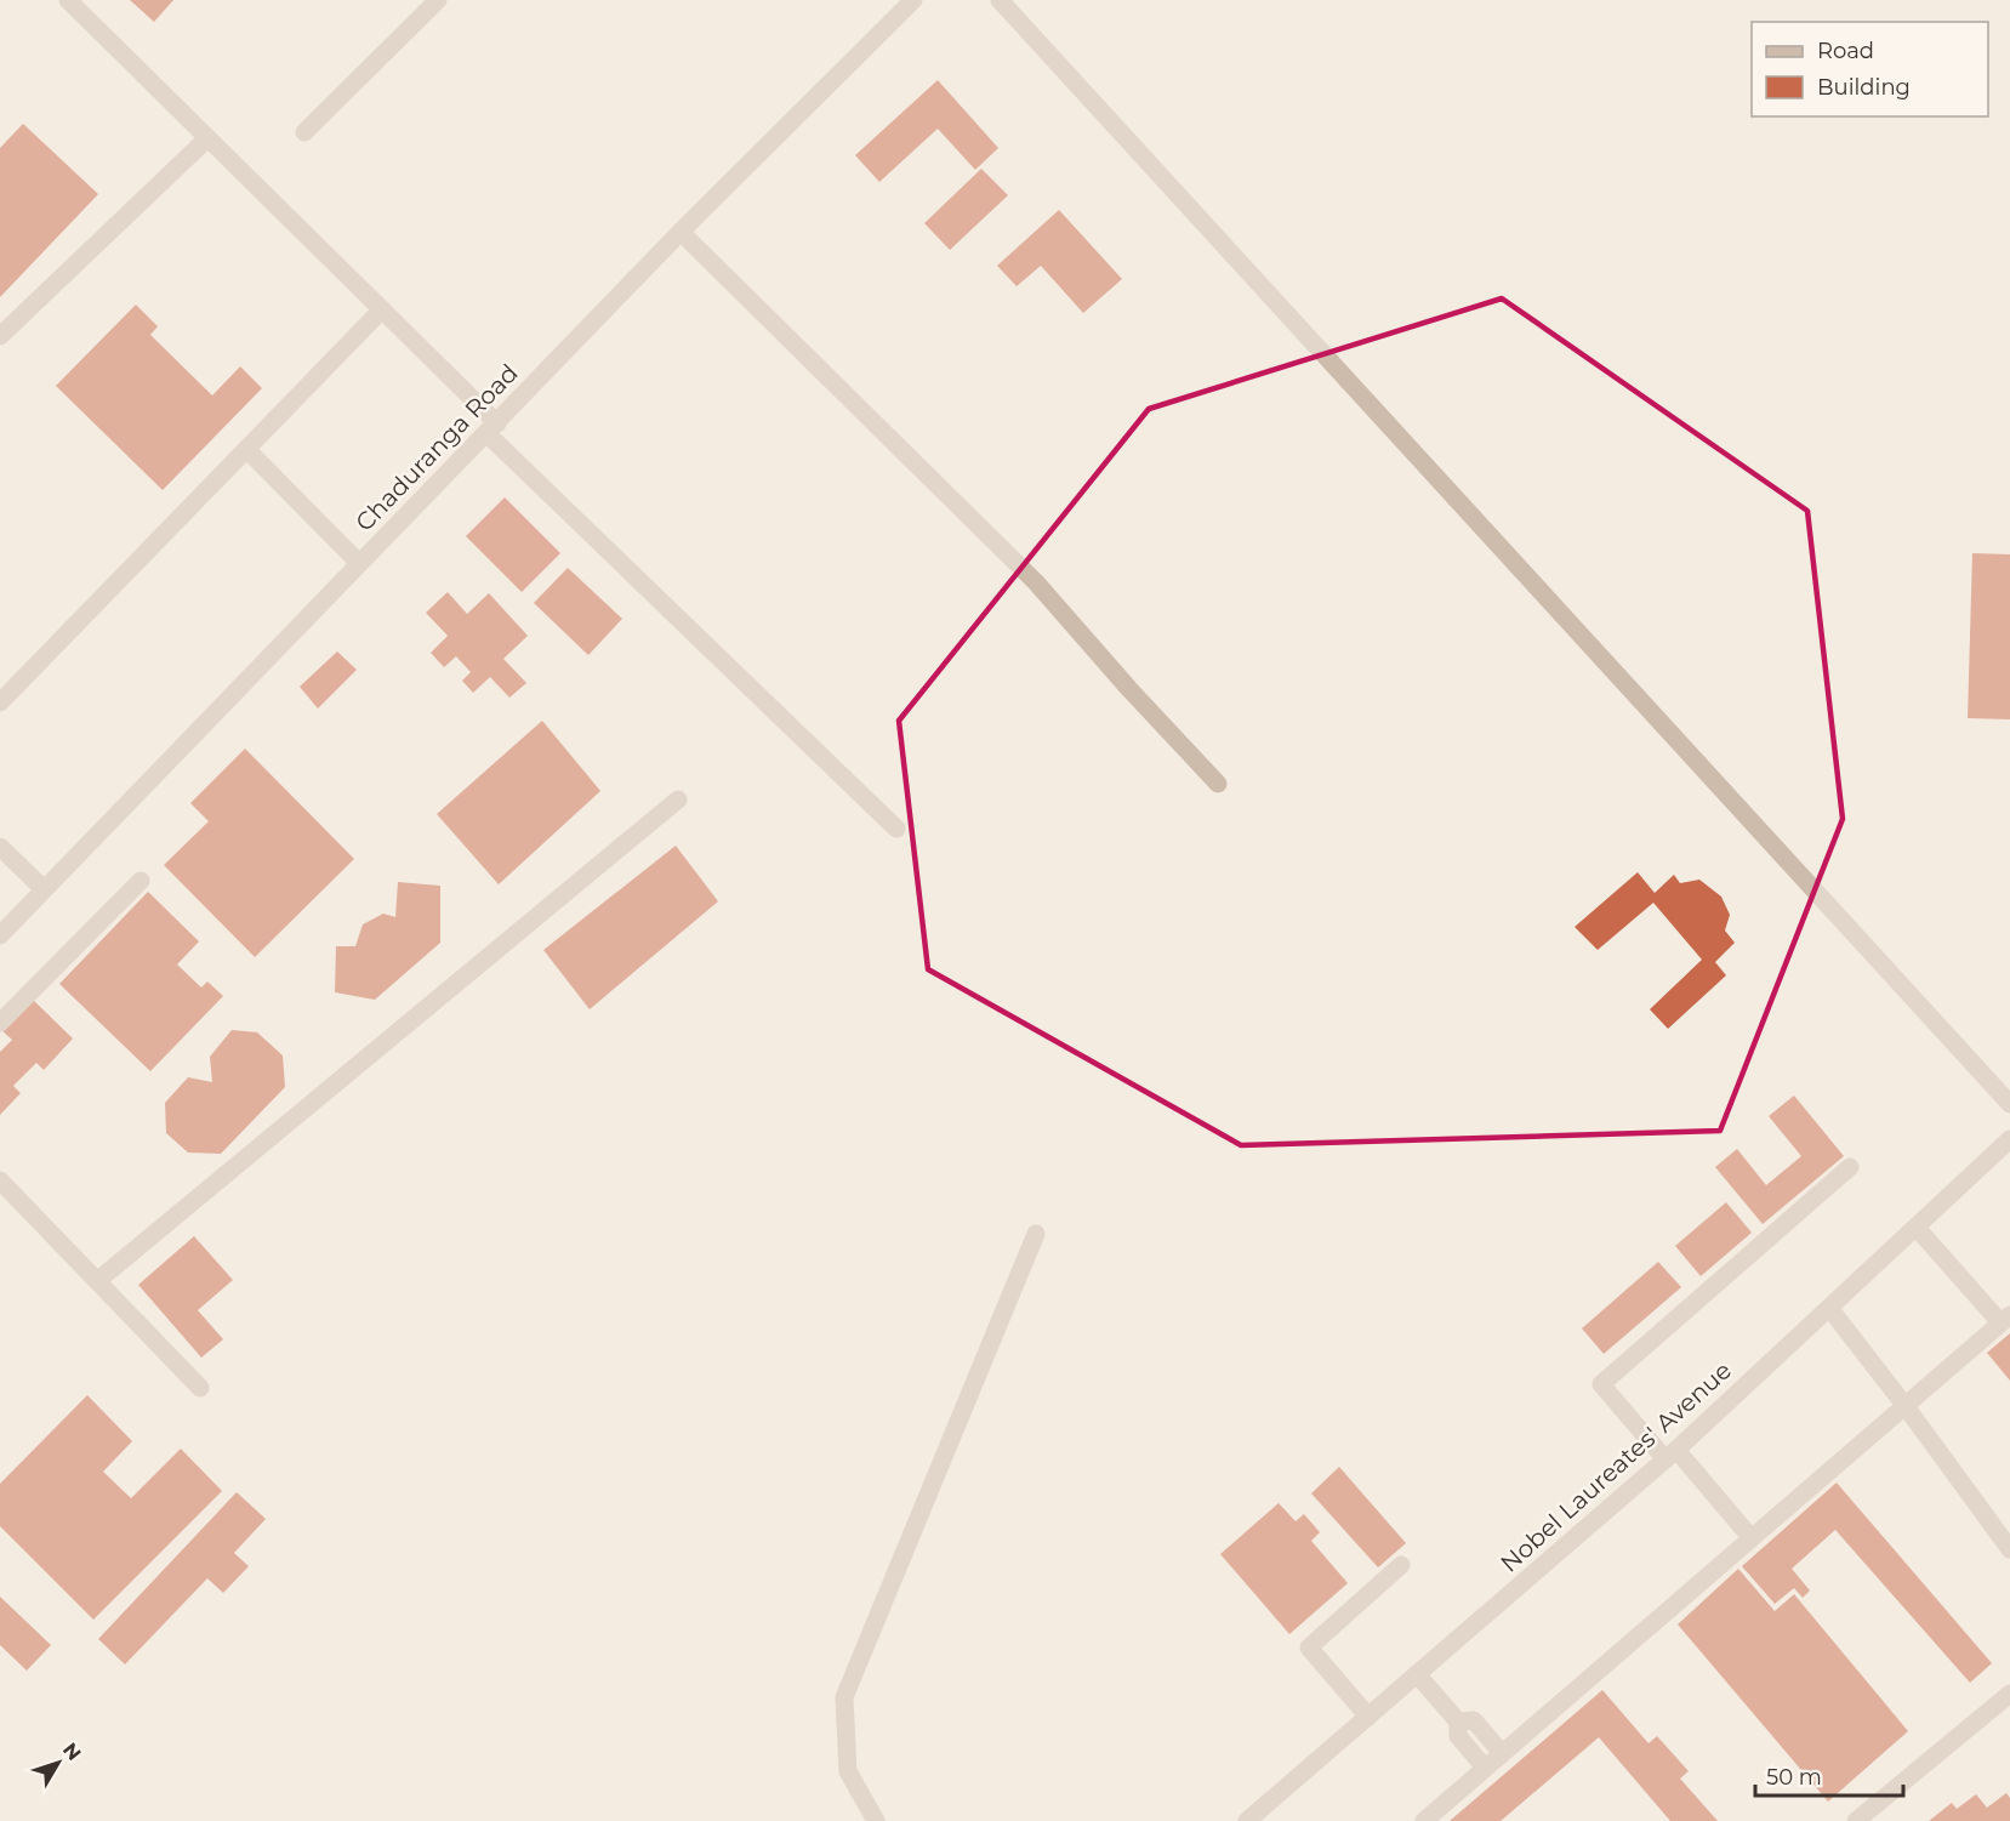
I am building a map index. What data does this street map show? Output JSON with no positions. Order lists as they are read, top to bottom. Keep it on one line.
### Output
{"streets":{"street":["Chaduranga Road","Nobel Laureates' Avenue"]},"legend":["Road","Building"],"scale_bar":"50 m","north":"top right"}
